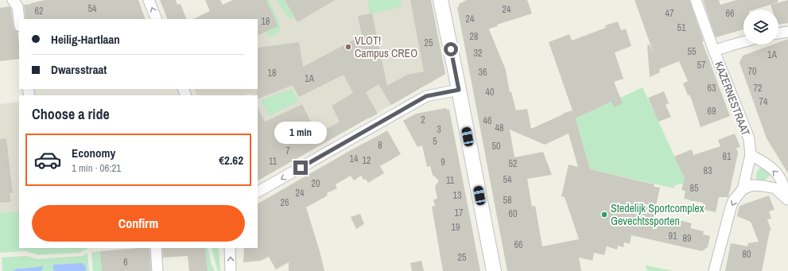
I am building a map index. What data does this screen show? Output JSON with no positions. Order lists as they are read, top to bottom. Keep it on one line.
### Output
{"streets":{"street":["KAZERNESTRAAT"]},"places":["VLOT! Campus CREO","Stedelijk Sportcomplex Gevechtssporten"],"house_numbers":["54","24","62","47","66","24","18","51","28","25","55","32","1A","57","70","36","18","1A","63","72","40","74","69","2","46","48","3","5","8","50","7","81","14","12","11","9","52","83","54","11","20","85","24","13","58","26","17","60","19","91","89","66","80","25","6"],"page":{"banner":["Heilig-Hartlaan","Dwarsstraat"],"heading":"Choose a ride","bubble":"1 min","list":[{"name":"Economy","note":"1 min · 06:21","value":"€2.62"}],"buttons":"Confirm"}}
